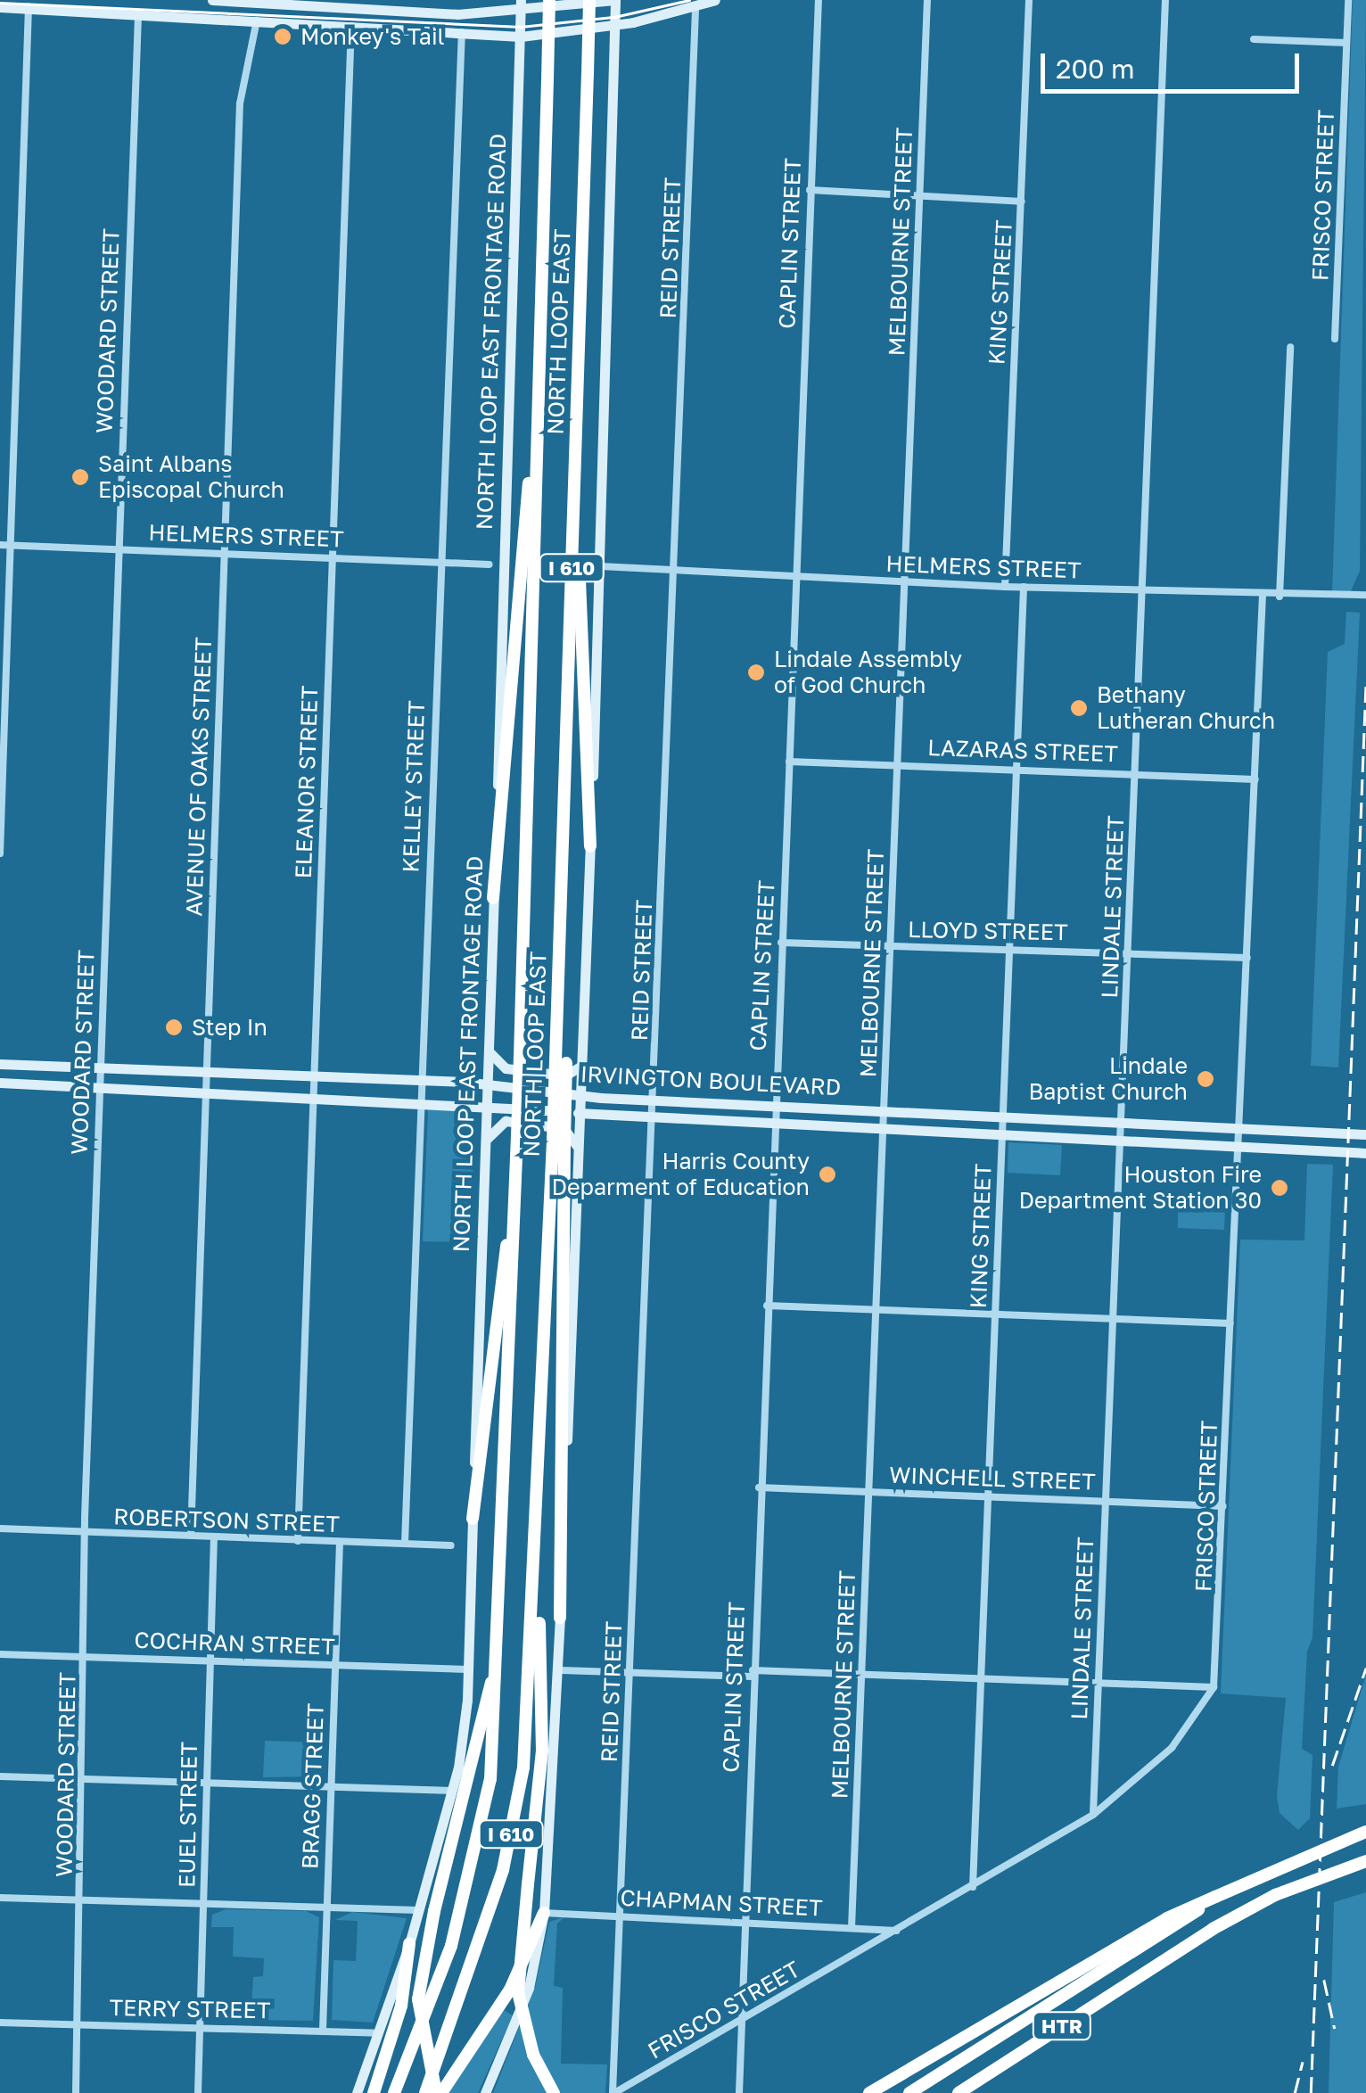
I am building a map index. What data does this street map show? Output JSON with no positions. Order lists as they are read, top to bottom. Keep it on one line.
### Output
{"streets":{"highway":["NORTH LOOP EAST","I 610","HTR"],"main road":["NORTH LOOP EAST FRONTAGE ROAD","IRVINGTON BOULEVARD"],"street":["FRISCO STREET","MELBOURNE STREET","CAPLIN STREET","REID STREET","KING STREET","WOODARD STREET","HELMERS STREET","LAZARAS STREET","AVENUE OF OAKS STREET","ELEANOR STREET","KELLEY STREET","LINDALE STREET","LLOYD STREET","WINCHELL STREET","ROBERTSON STREET","COCHRAN STREET","BRAGG STREET","EUEL STREET","CHAPMAN STREET","TERRY STREET"]},"crossings":[["FRISCO STREET","CAPLIN STREET"],["FRISCO STREET","REID STREET"],["FRISCO STREET","KING STREET"],["FRISCO STREET","HELMERS STREET"],["FRISCO STREET","LAZARAS STREET"],["FRISCO STREET","LINDALE STREET"],["FRISCO STREET","LLOYD STREET"],["FRISCO STREET","IRVINGTON BOULEVARD"],["FRISCO STREET","WINCHELL STREET"],["FRISCO STREET","CHAPMAN STREET"],["MELBOURNE STREET","HELMERS STREET"],["MELBOURNE STREET","LAZARAS STREET"],["MELBOURNE STREET","LLOYD STREET"],["MELBOURNE STREET","IRVINGTON BOULEVARD"],["MELBOURNE STREET","WINCHELL STREET"],["MELBOURNE STREET","CHAPMAN STREET"],["CAPLIN STREET","HELMERS STREET"],["CAPLIN STREET","LAZARAS STREET"],["CAPLIN STREET","LLOYD STREET"],["CAPLIN STREET","IRVINGTON BOULEVARD"],["CAPLIN STREET","WINCHELL STREET"],["CAPLIN STREET","CHAPMAN STREET"],["REID STREET","HELMERS STREET"],["REID STREET","IRVINGTON BOULEVARD"],["REID STREET","CHAPMAN STREET"],["KING STREET","HELMERS STREET"],["KING STREET","LAZARAS STREET"],["KING STREET","LLOYD STREET"],["KING STREET","IRVINGTON BOULEVARD"],["KING STREET","WINCHELL STREET"],["WOODARD STREET","HELMERS STREET"],["WOODARD STREET","IRVINGTON BOULEVARD"],["WOODARD STREET","ROBERTSON STREET"],["WOODARD STREET","COCHRAN STREET"],["WOODARD STREET","TERRY STREET"],["NORTH LOOP EAST FRONTAGE ROAD","IRVINGTON BOULEVARD"],["NORTH LOOP EAST FRONTAGE ROAD","COCHRAN STREET"],["NORTH LOOP EAST FRONTAGE ROAD","TERRY STREET"],["HELMERS STREET","AVENUE OF OAKS STREET"],["HELMERS STREET","ELEANOR STREET"],["HELMERS STREET","KELLEY STREET"],["HELMERS STREET","LINDALE STREET"],["LAZARAS STREET","LINDALE STREET"],["AVENUE OF OAKS STREET","IRVINGTON BOULEVARD"],["AVENUE OF OAKS STREET","ROBERTSON STREET"],["ELEANOR STREET","IRVINGTON BOULEVARD"],["ELEANOR STREET","ROBERTSON STREET"],["KELLEY STREET","IRVINGTON BOULEVARD"],["KELLEY STREET","ROBERTSON STREET"],["LINDALE STREET","LLOYD STREET"],["LINDALE STREET","IRVINGTON BOULEVARD"],["LINDALE STREET","WINCHELL STREET"],["ROBERTSON STREET","BRAGG STREET"],["ROBERTSON STREET","EUEL STREET"],["COCHRAN STREET","BRAGG STREET"],["COCHRAN STREET","EUEL STREET"],["BRAGG STREET","TERRY STREET"],["EUEL STREET","TERRY STREET"]],"places":["Monkey's Tail","Saint Albans Episcopal Church","Lindale Assembly of God Church","Bethany Lutheran Church","Step In","Lindale Baptist Church","Harris County Deparment of Education","Houston Fire Department Station 30"],"scale_bar":"200 m"}
